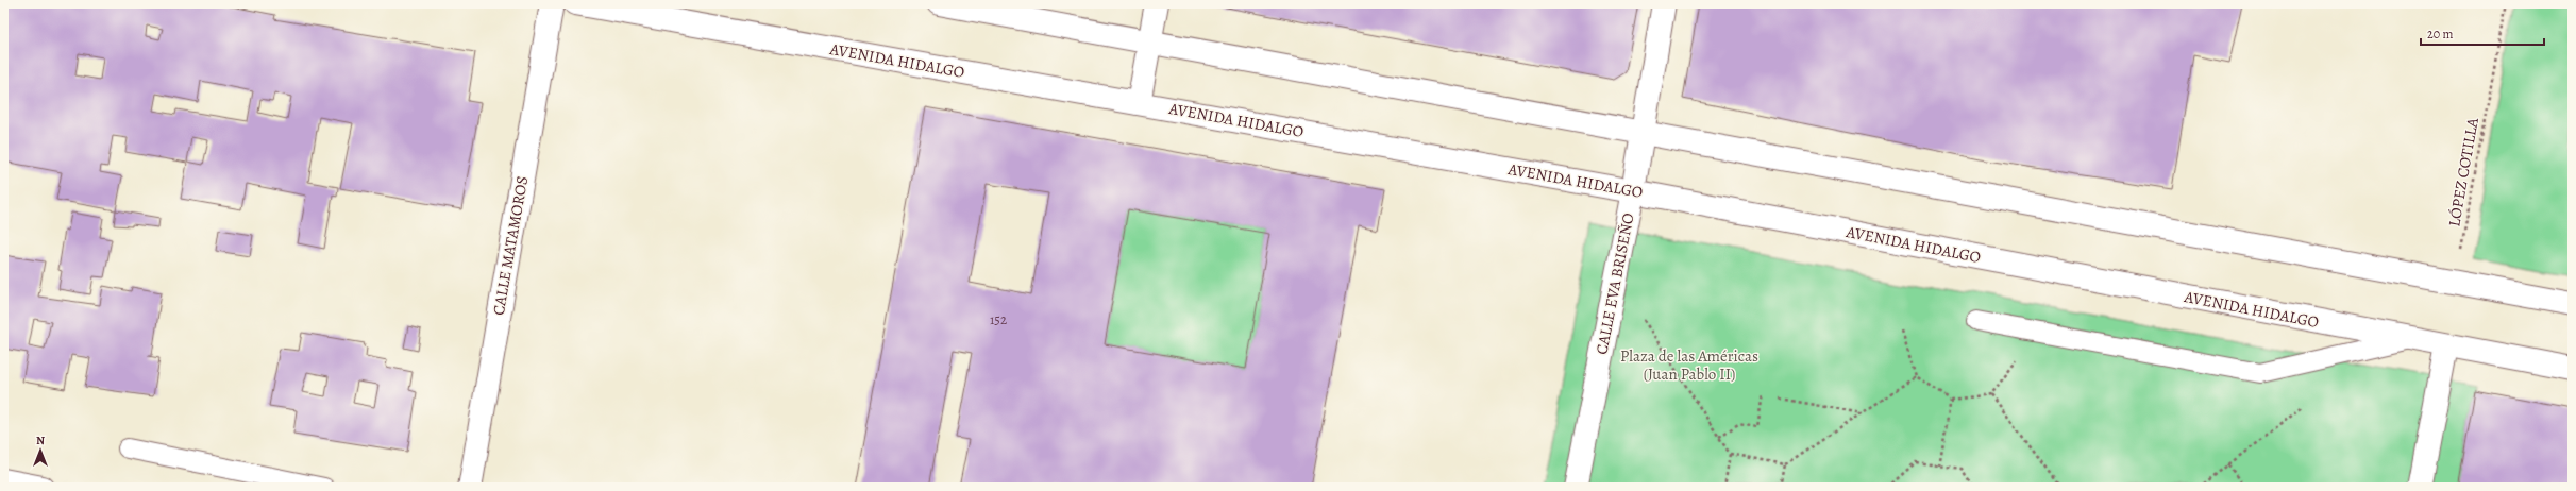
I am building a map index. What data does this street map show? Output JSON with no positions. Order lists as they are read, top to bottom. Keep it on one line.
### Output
{"streets":{"main road":["AVENIDA HIDALGO","CALLE MATAMOROS","CALLE EVA BRISEÑO"],"path":["LÓPEZ COTILLA"]},"crossings":[["AVENIDA HIDALGO","CALLE EVA BRISEÑO"]],"parks":["Plaza de las Américas (Juan Pablo II)"],"house_numbers":["152"],"scale_bar":"20 m","north":"top"}
